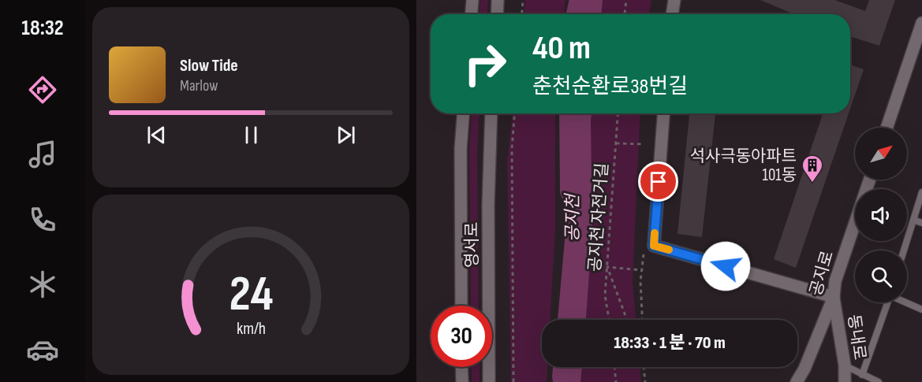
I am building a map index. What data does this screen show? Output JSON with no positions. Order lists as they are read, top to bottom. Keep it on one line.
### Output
{"streets":{"street":["영서로","공지로","동내로"],"path":["공지천 자전거길"]},"crossings":[["공지로","동내로"]],"water":["공지천"],"places":{"building":["석사극동아파트 101동"]},"north":"top right","page":{"tabs":"18:32","turn":["40 m","춘천순환로38번길"],"song":["Slow Tide","Marlow"],"limit":"30","trip":"18:33 · 1 분 · 70 m","gauge":["24","km/h"]}}
